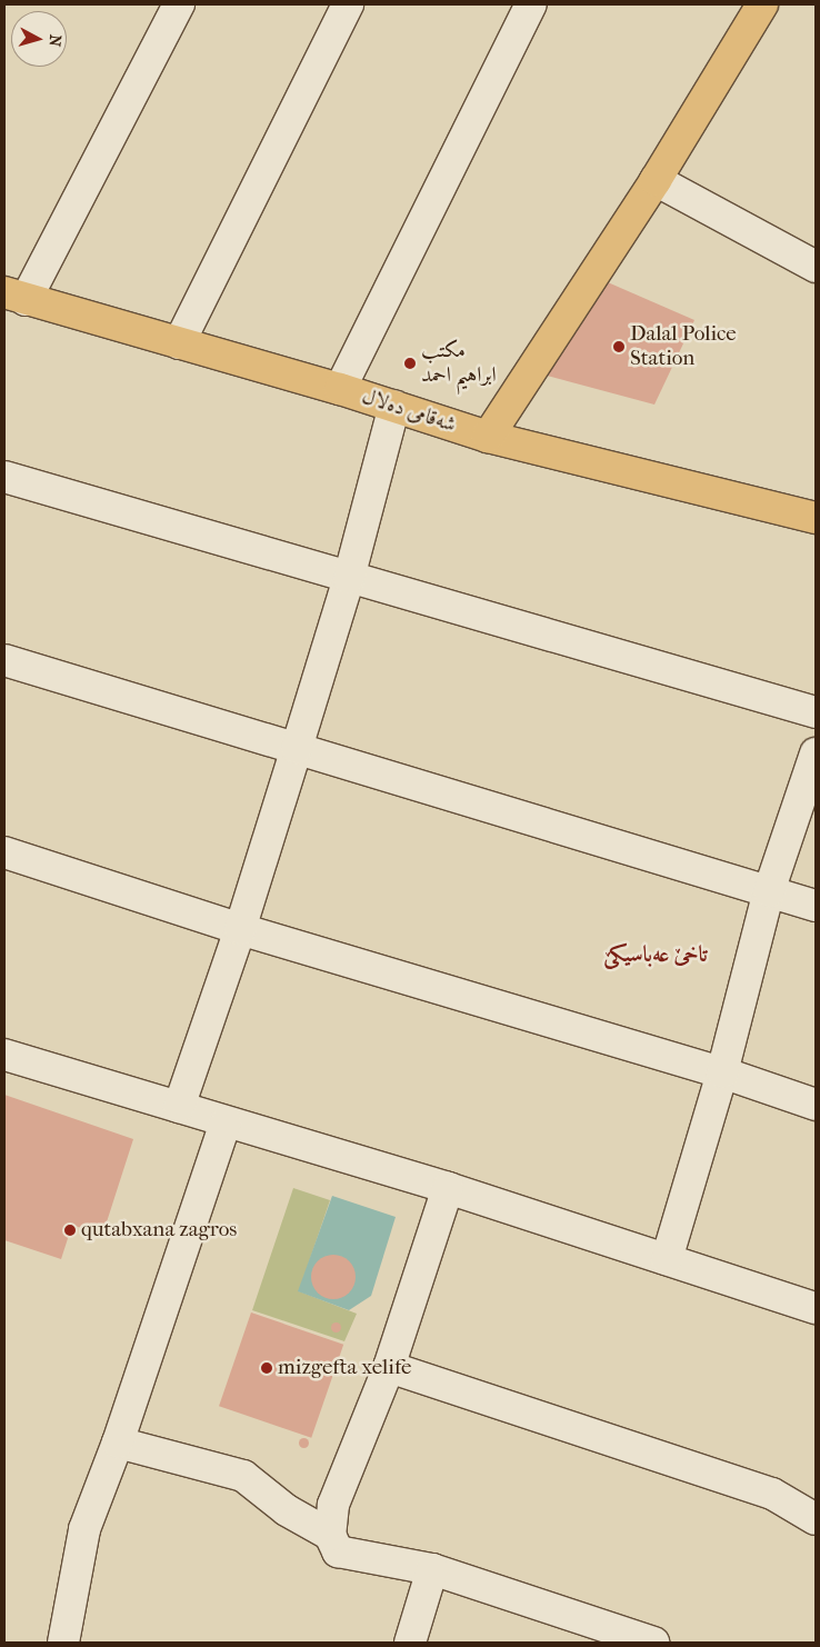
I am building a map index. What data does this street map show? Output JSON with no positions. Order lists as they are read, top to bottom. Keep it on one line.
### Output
{"streets":{"main road":["شەقامی دەلال"]},"districts":["تاخێ عه‌باسيكێ"],"places":["Dalal Police Station","مكتب ابراهيم احمد","qutabxana zagros","mizgefta xelife"],"north":"right"}
